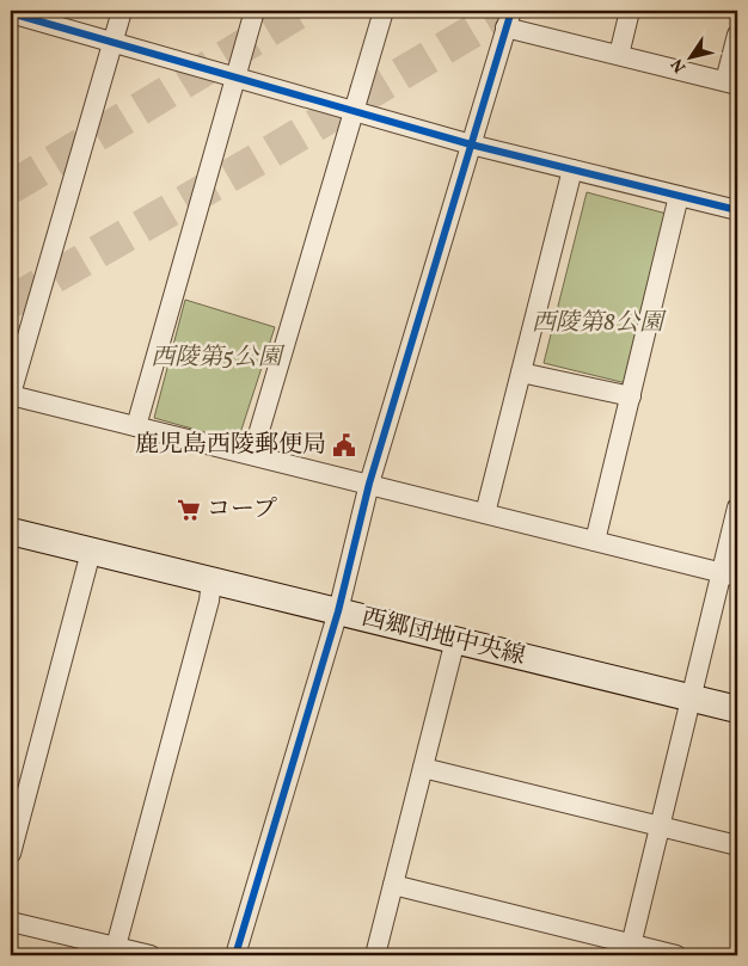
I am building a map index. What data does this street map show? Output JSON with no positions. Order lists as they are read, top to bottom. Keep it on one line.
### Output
{"streets":{"street":["西郷団地中央線"]},"parks":["西陵第8公園","西陵第5公園"],"places":{"public building":["鹿児島西陵郵便局"],"supermarket":["コープ"]},"north":"bottom left"}
